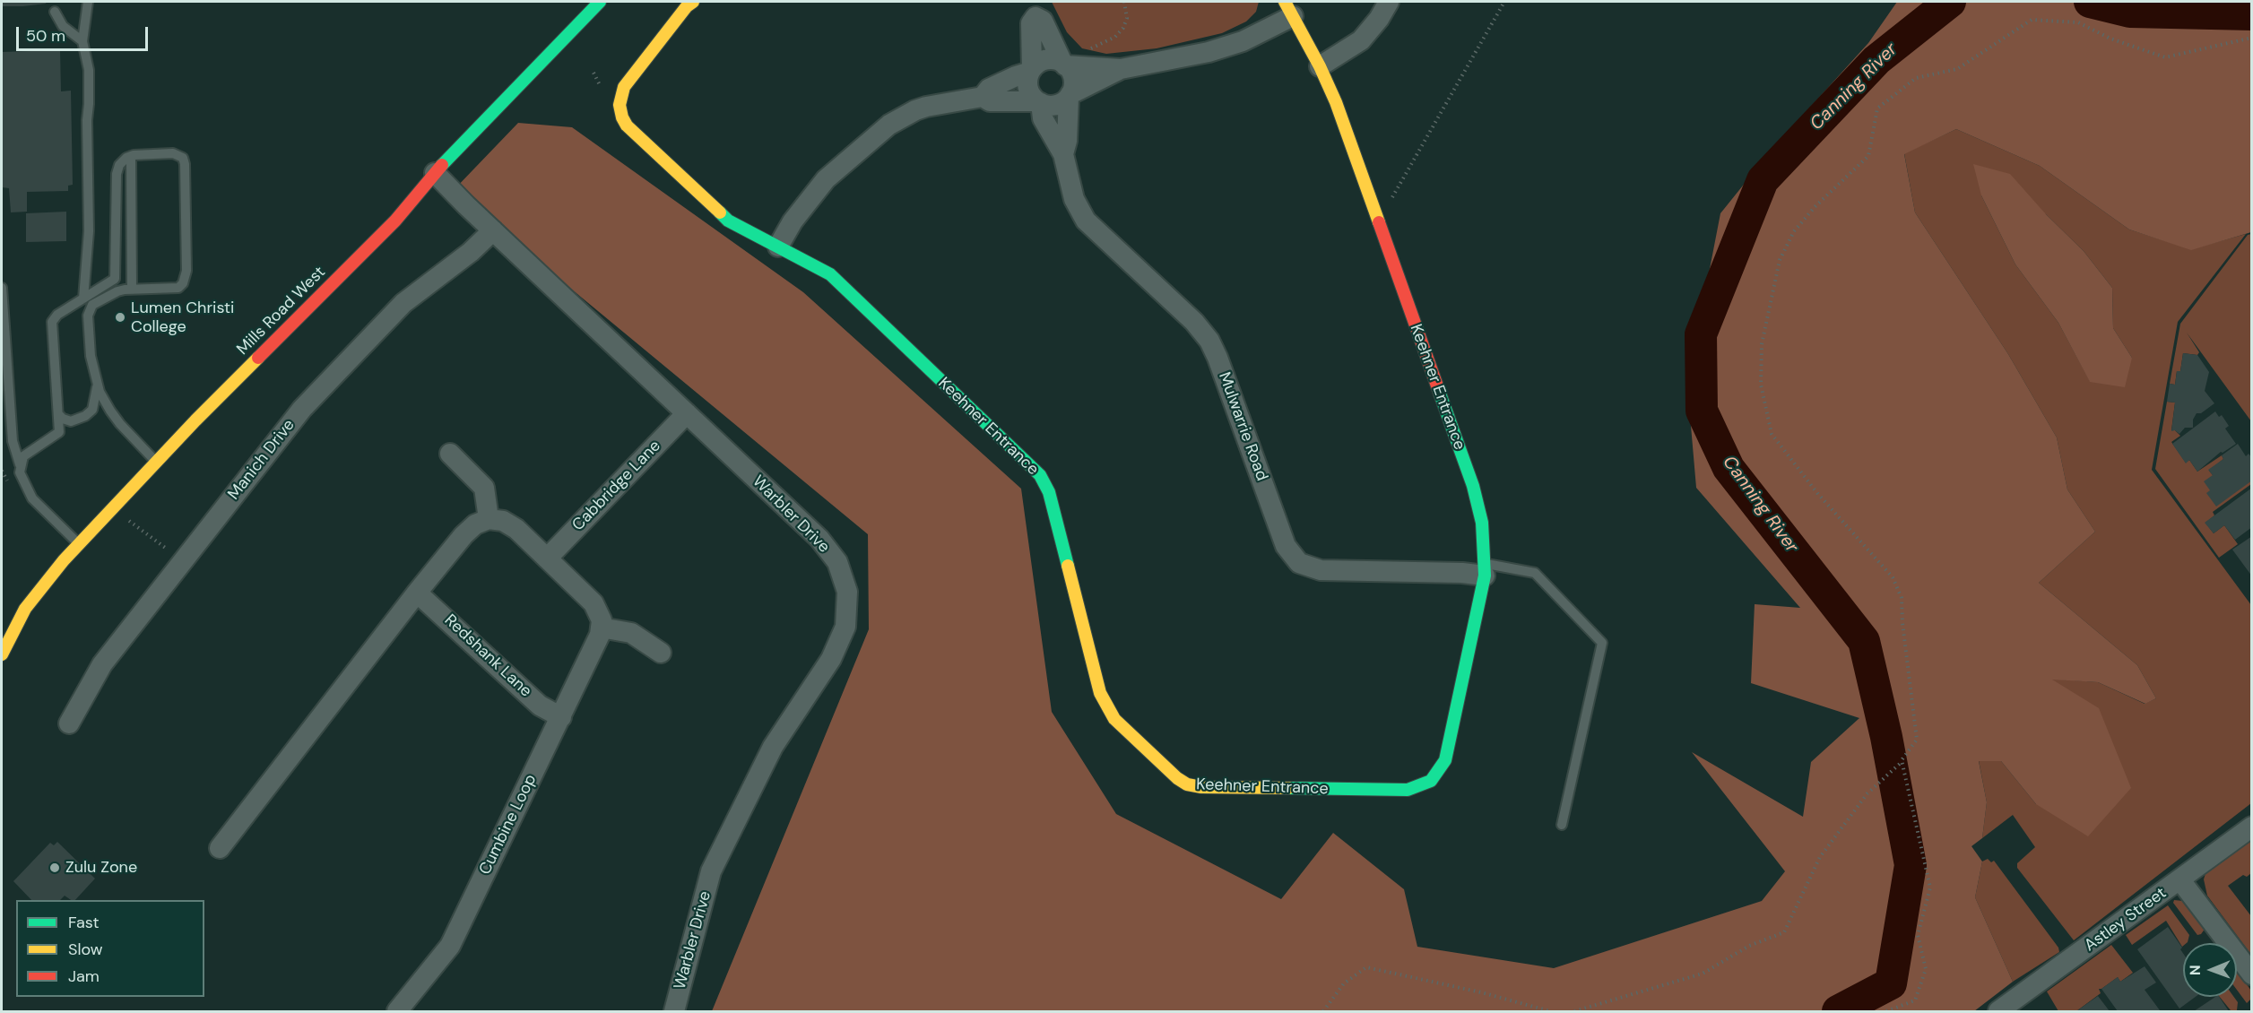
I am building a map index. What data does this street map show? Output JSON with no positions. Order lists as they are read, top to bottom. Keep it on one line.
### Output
{"streets":{"street":["Mills Road West","Keehner Entrance","Mulwarrie Road","Manich Drive","Cabbridge Lane","Warbler Drive","Redshank Lane","Cumbine Loop","Astley Street"]},"crossings":[["Mills Road West","Warbler Drive"],["Keehner Entrance","Mulwarrie Road"],["Manich Drive","Warbler Drive"],["Cabbridge Lane","Warbler Drive"],["Redshank Lane","Cumbine Loop"]],"water":["Canning River"],"places":["Lumen Christi College","Zulu Zone"],"legend":["Fast","Slow","Jam"],"scale_bar":"50 m","north":"left"}
